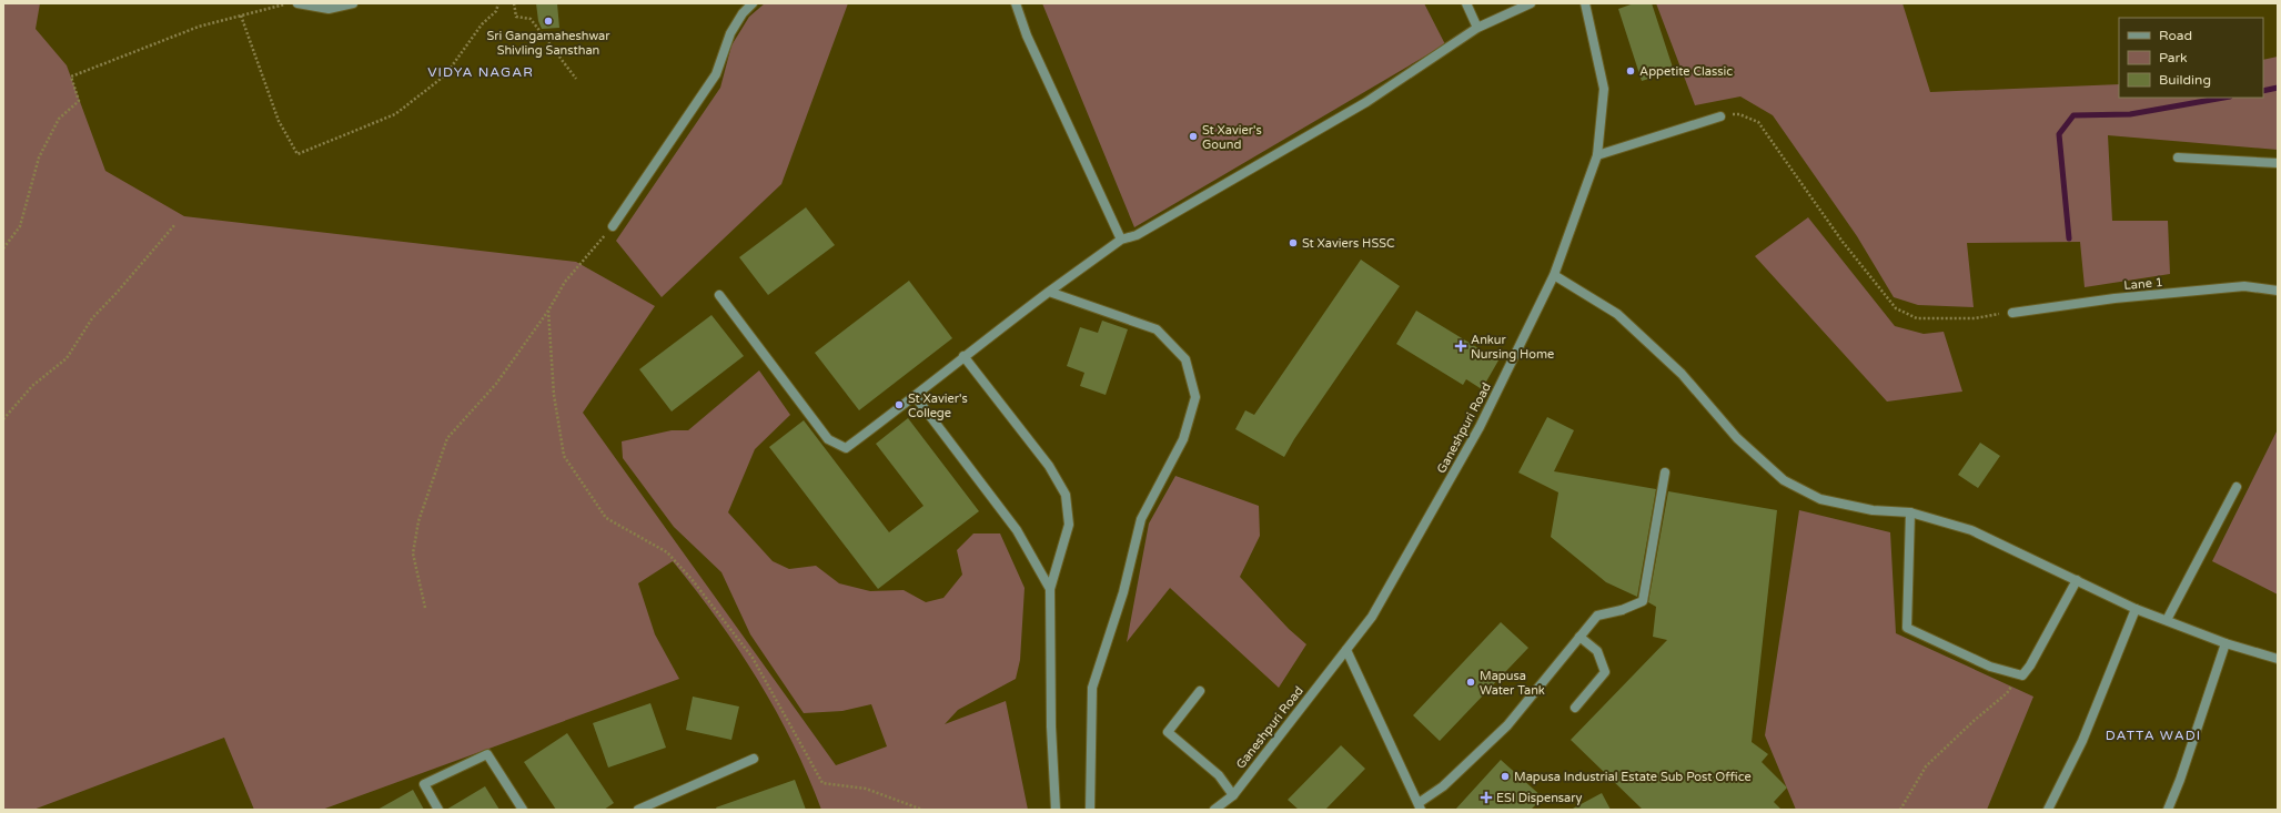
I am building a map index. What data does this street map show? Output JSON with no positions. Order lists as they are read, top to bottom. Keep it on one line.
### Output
{"streets":{"street":["Lane 1","Ganeshpuri Road"]},"districts":["VIDYA NAGAR","DATTA WADI"],"places":{"other":["Sri Gangamaheshwar Shivling Sansthan","Appetite Classic","St Xavier's Gound","St Xaviers HSSC","St Xavier's College","Mapusa Water Tank","Mapusa Industrial Estate Sub Post Office"],"health":["Ankur Nursing Home","ESI Dispensary"]},"legend":["Road","Park","Building"]}
